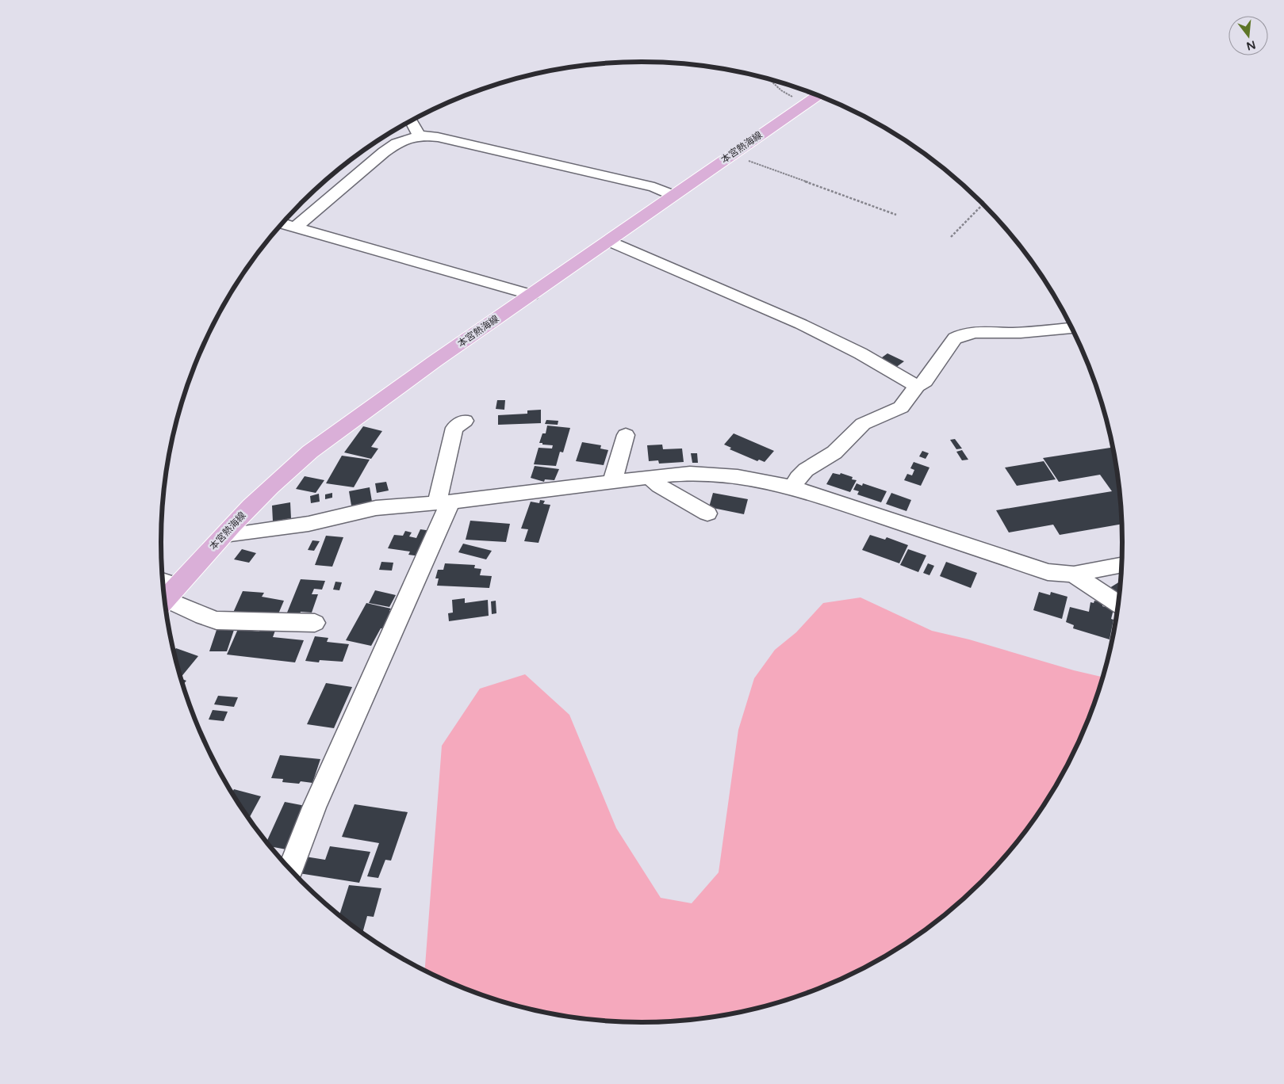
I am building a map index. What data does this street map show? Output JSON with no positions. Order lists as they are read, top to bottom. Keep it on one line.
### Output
{"streets":{"main road":["本宮熱海線"]},"north":"bottom"}
